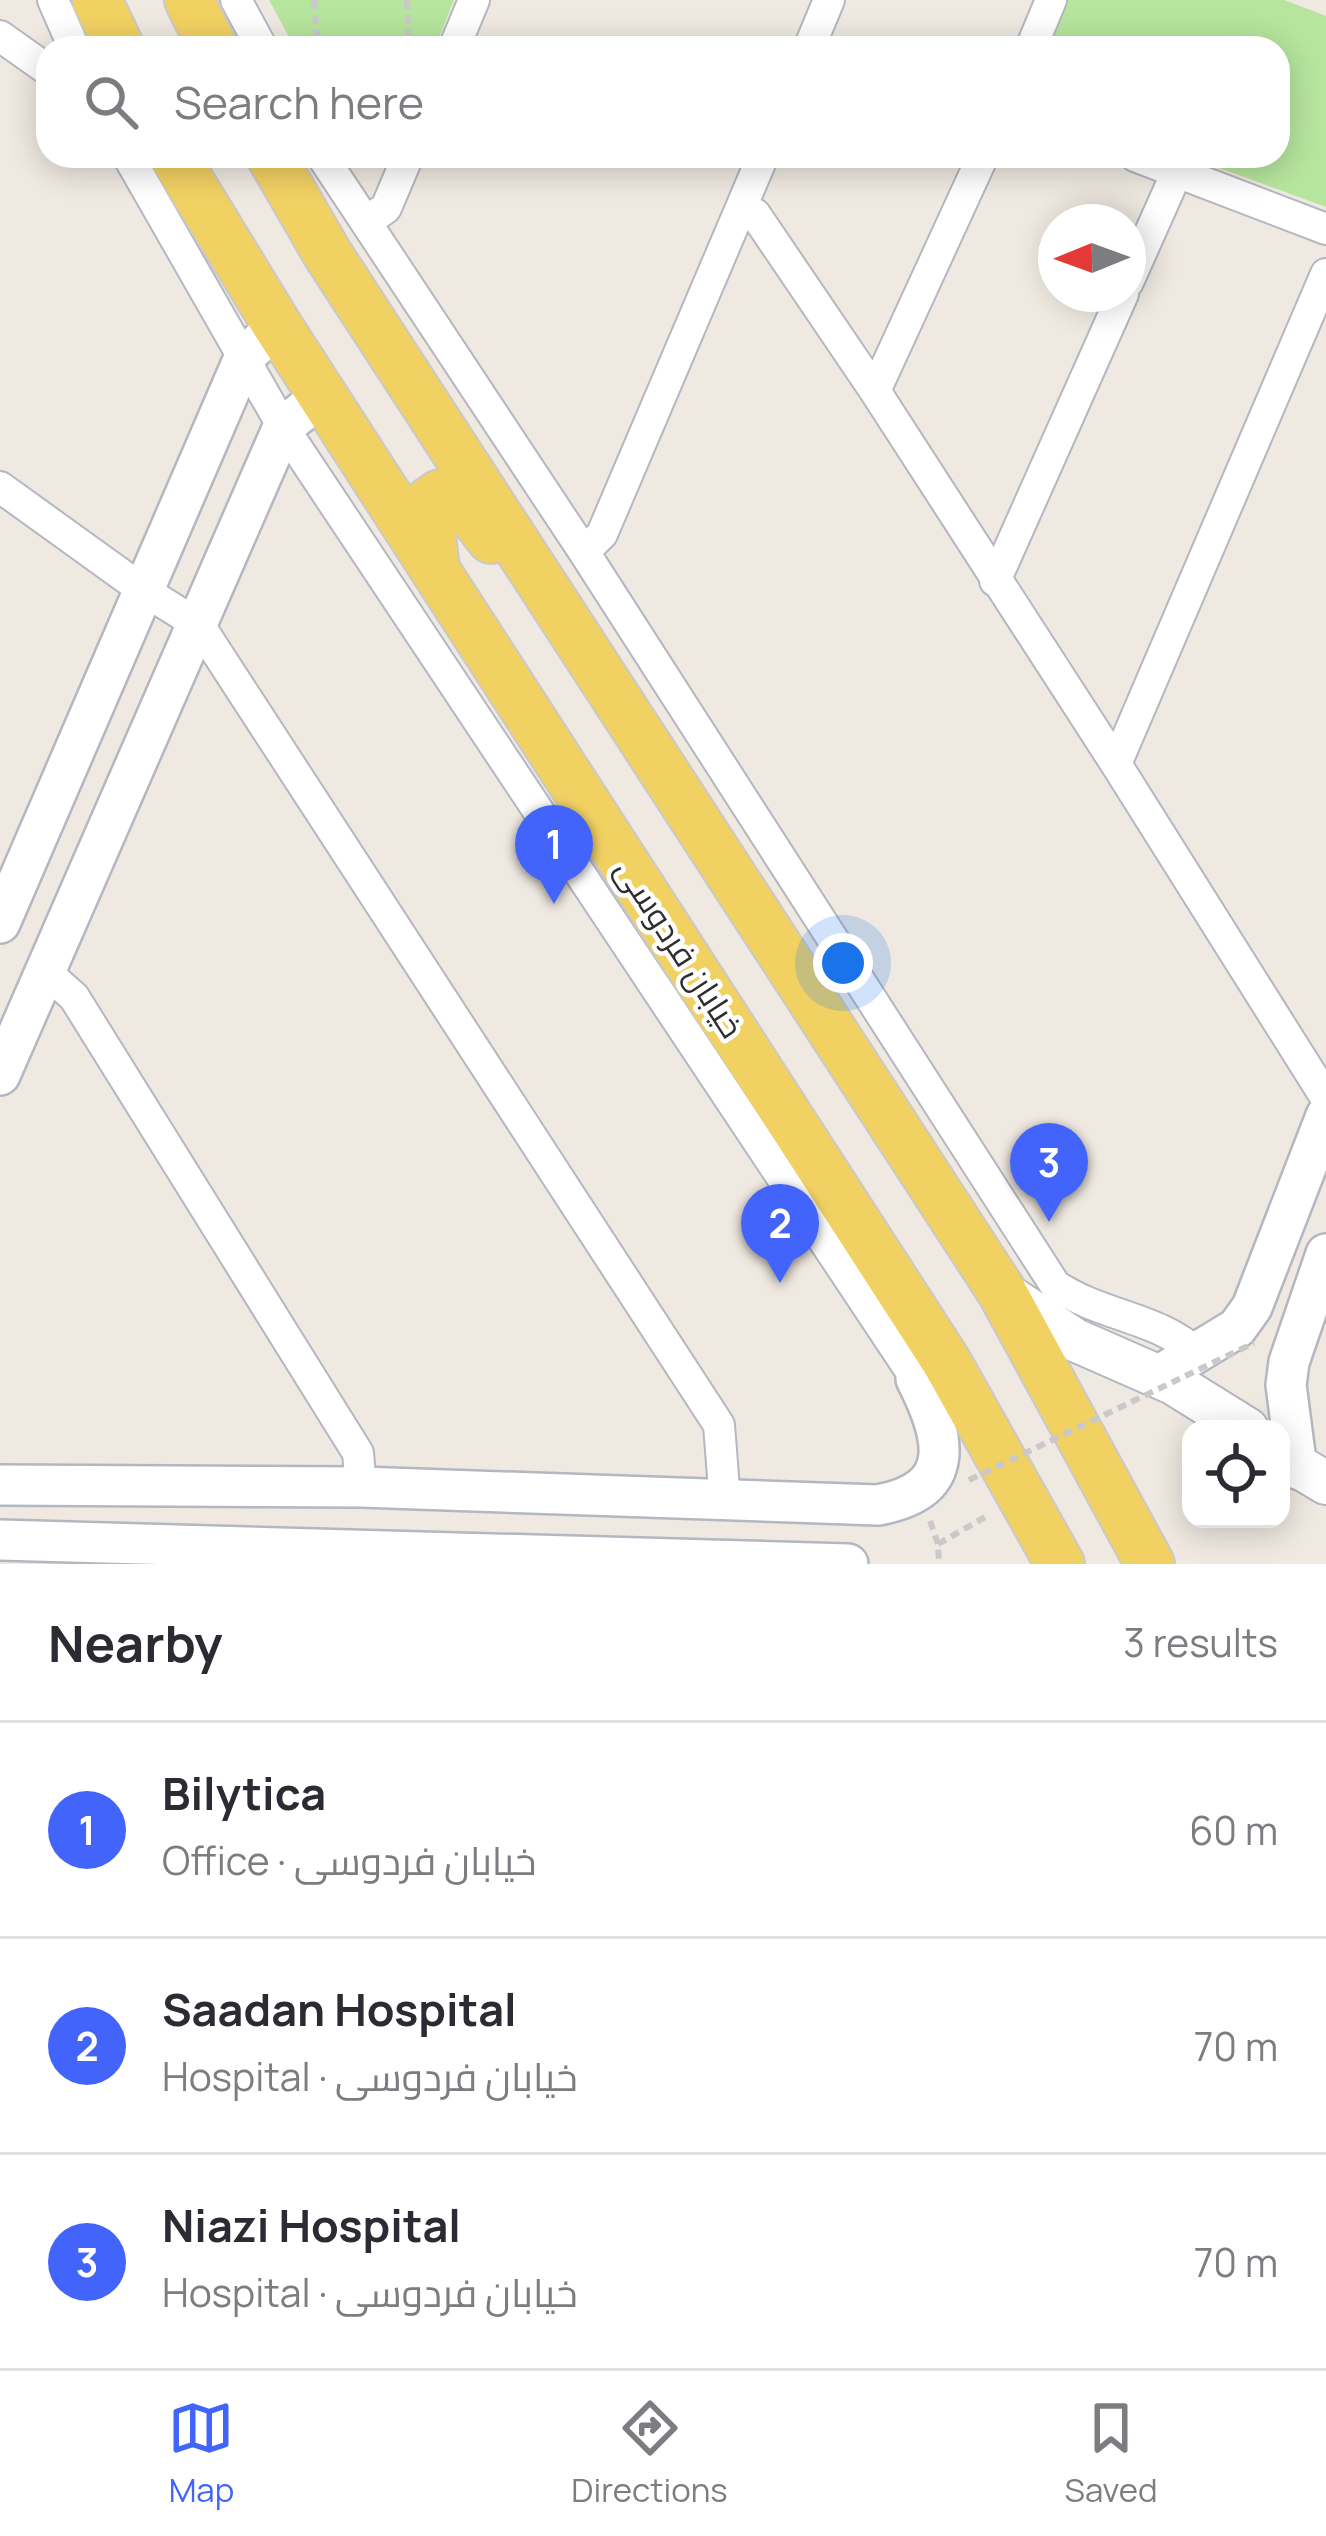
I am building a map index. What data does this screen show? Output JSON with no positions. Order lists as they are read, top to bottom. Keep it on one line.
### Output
{"streets":{"main road":["خیابان فردوسی"]},"north":"left","page":{"search":"Search here","pins":["1","3","2"],"heading":["Nearby","3 results"],"list":[{"mark":"1","name":"Bilytica","note":"Office · خیابان فردوسی","value":"60 m"},{"mark":"2","name":"Saadan Hospital","note":"Hospital · خیابان فردوسی","value":"70 m"},{"mark":"3","name":"Niazi Hospital","note":"Hospital · خیابان فردوسی","value":"70 m"}],"nav":["Map","Directions","Saved"]}}
